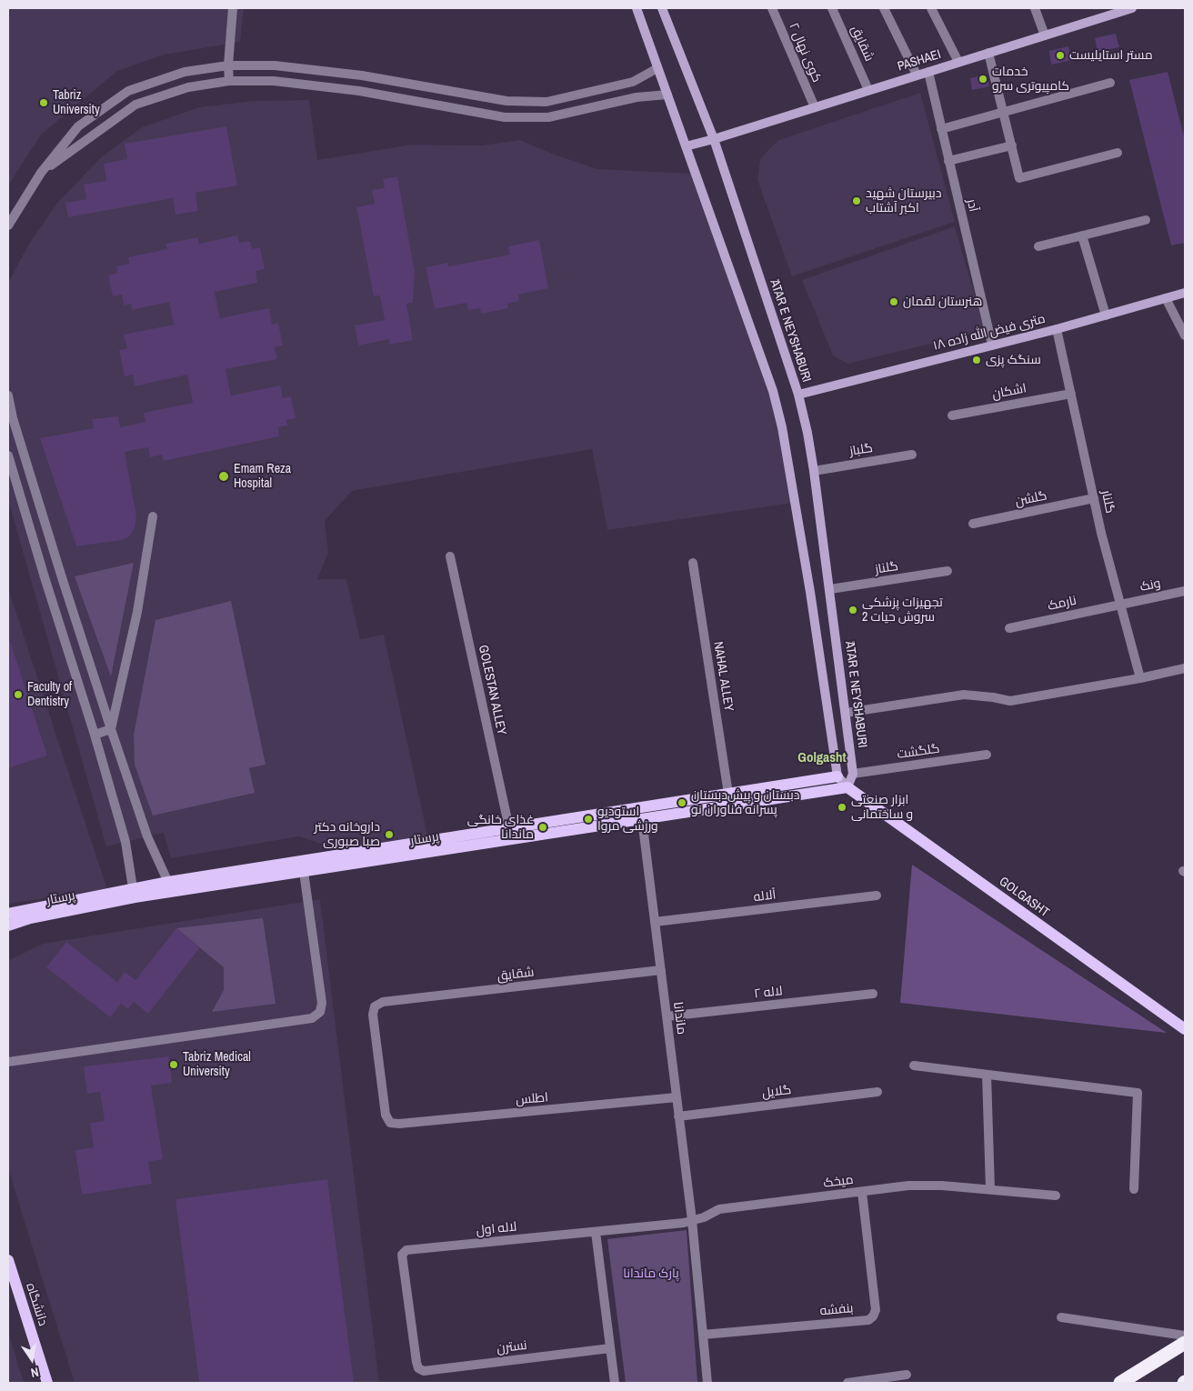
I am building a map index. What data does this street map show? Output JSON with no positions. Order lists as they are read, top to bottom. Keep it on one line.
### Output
{"streets":{"main road":["PASHAEI","ََATAR E NEYSHABURI","۱۸ متری فیض الله زاده","پرستار","GOLGASHT","دانشگاه"],"street":["شقایق","کوی نهال ۲","آدر","اشکان","گلباز","گلشن","گلنار","گلناز","ونک","نارمک","NAHAL ALLEY","GOLESTAN ALLEY","گلگشت","آلاله","لاله ۲","ماندانا","گلایل","اطلس","میخک","لاله اول","بنفشه","نسترن"]},"crossings":[["شقایق","PASHAEI"],["شقایق","ماندانا"],["شقایق","اطلس"],["کوی نهال ۲","PASHAEI"],["PASHAEI","آدر"],["PASHAEI","ََATAR E NEYSHABURI"],["آدر","۱۸ متری فیض الله زاده"],["ََATAR E NEYSHABURI","۱۸ متری فیض الله زاده"],["ََATAR E NEYSHABURI","گلباز"],["ََATAR E NEYSHABURI","گلناز"],["ََATAR E NEYSHABURI","گلگشت"],["ََATAR E NEYSHABURI","پرستار"],["ََATAR E NEYSHABURI","GOLGASHT"],["۱۸ متری فیض الله زاده","گلنار"],["اشکان","گلنار"],["گلشن","گلنار"],["گلنار","ونک"],["گلنار","نارمک"],["ونک","نارمک"],["NAHAL ALLEY","پرستار"],["GOLESTAN ALLEY","پرستار"],["پرستار","GOLGASHT"],["پرستار","ماندانا"],["آلاله","ماندانا"],["لاله ۲","ماندانا"],["ماندانا","گلایل"],["ماندانا","اطلس"],["ماندانا","میخک"],["ماندانا","بنفشه"],["میخک","بنفشه"],["لاله اول","نسترن"]],"districts":["Golgasht"],"parks":["پارک ماندانا"],"places":["مستر استایلیست","خدمات کامپیوتری سرو","Tabriz University","دبیرستان شهید اکبر آشتاب","هنرستان لقمان","سنگک پزی","Emam Reza Hospital","تجهیزات پزشکی سروش حیات 2","Faculty of Dentistry","دبستان و پیش‌دبستان پسرانه فناوران نو","ابزار صنعتی و ساختمانی","استودیو ورزشی مروا","غذای خانگی ماندانا","داروخانه دکتر صبا صبوری","Tabriz Medical University"],"north":"bottom"}
